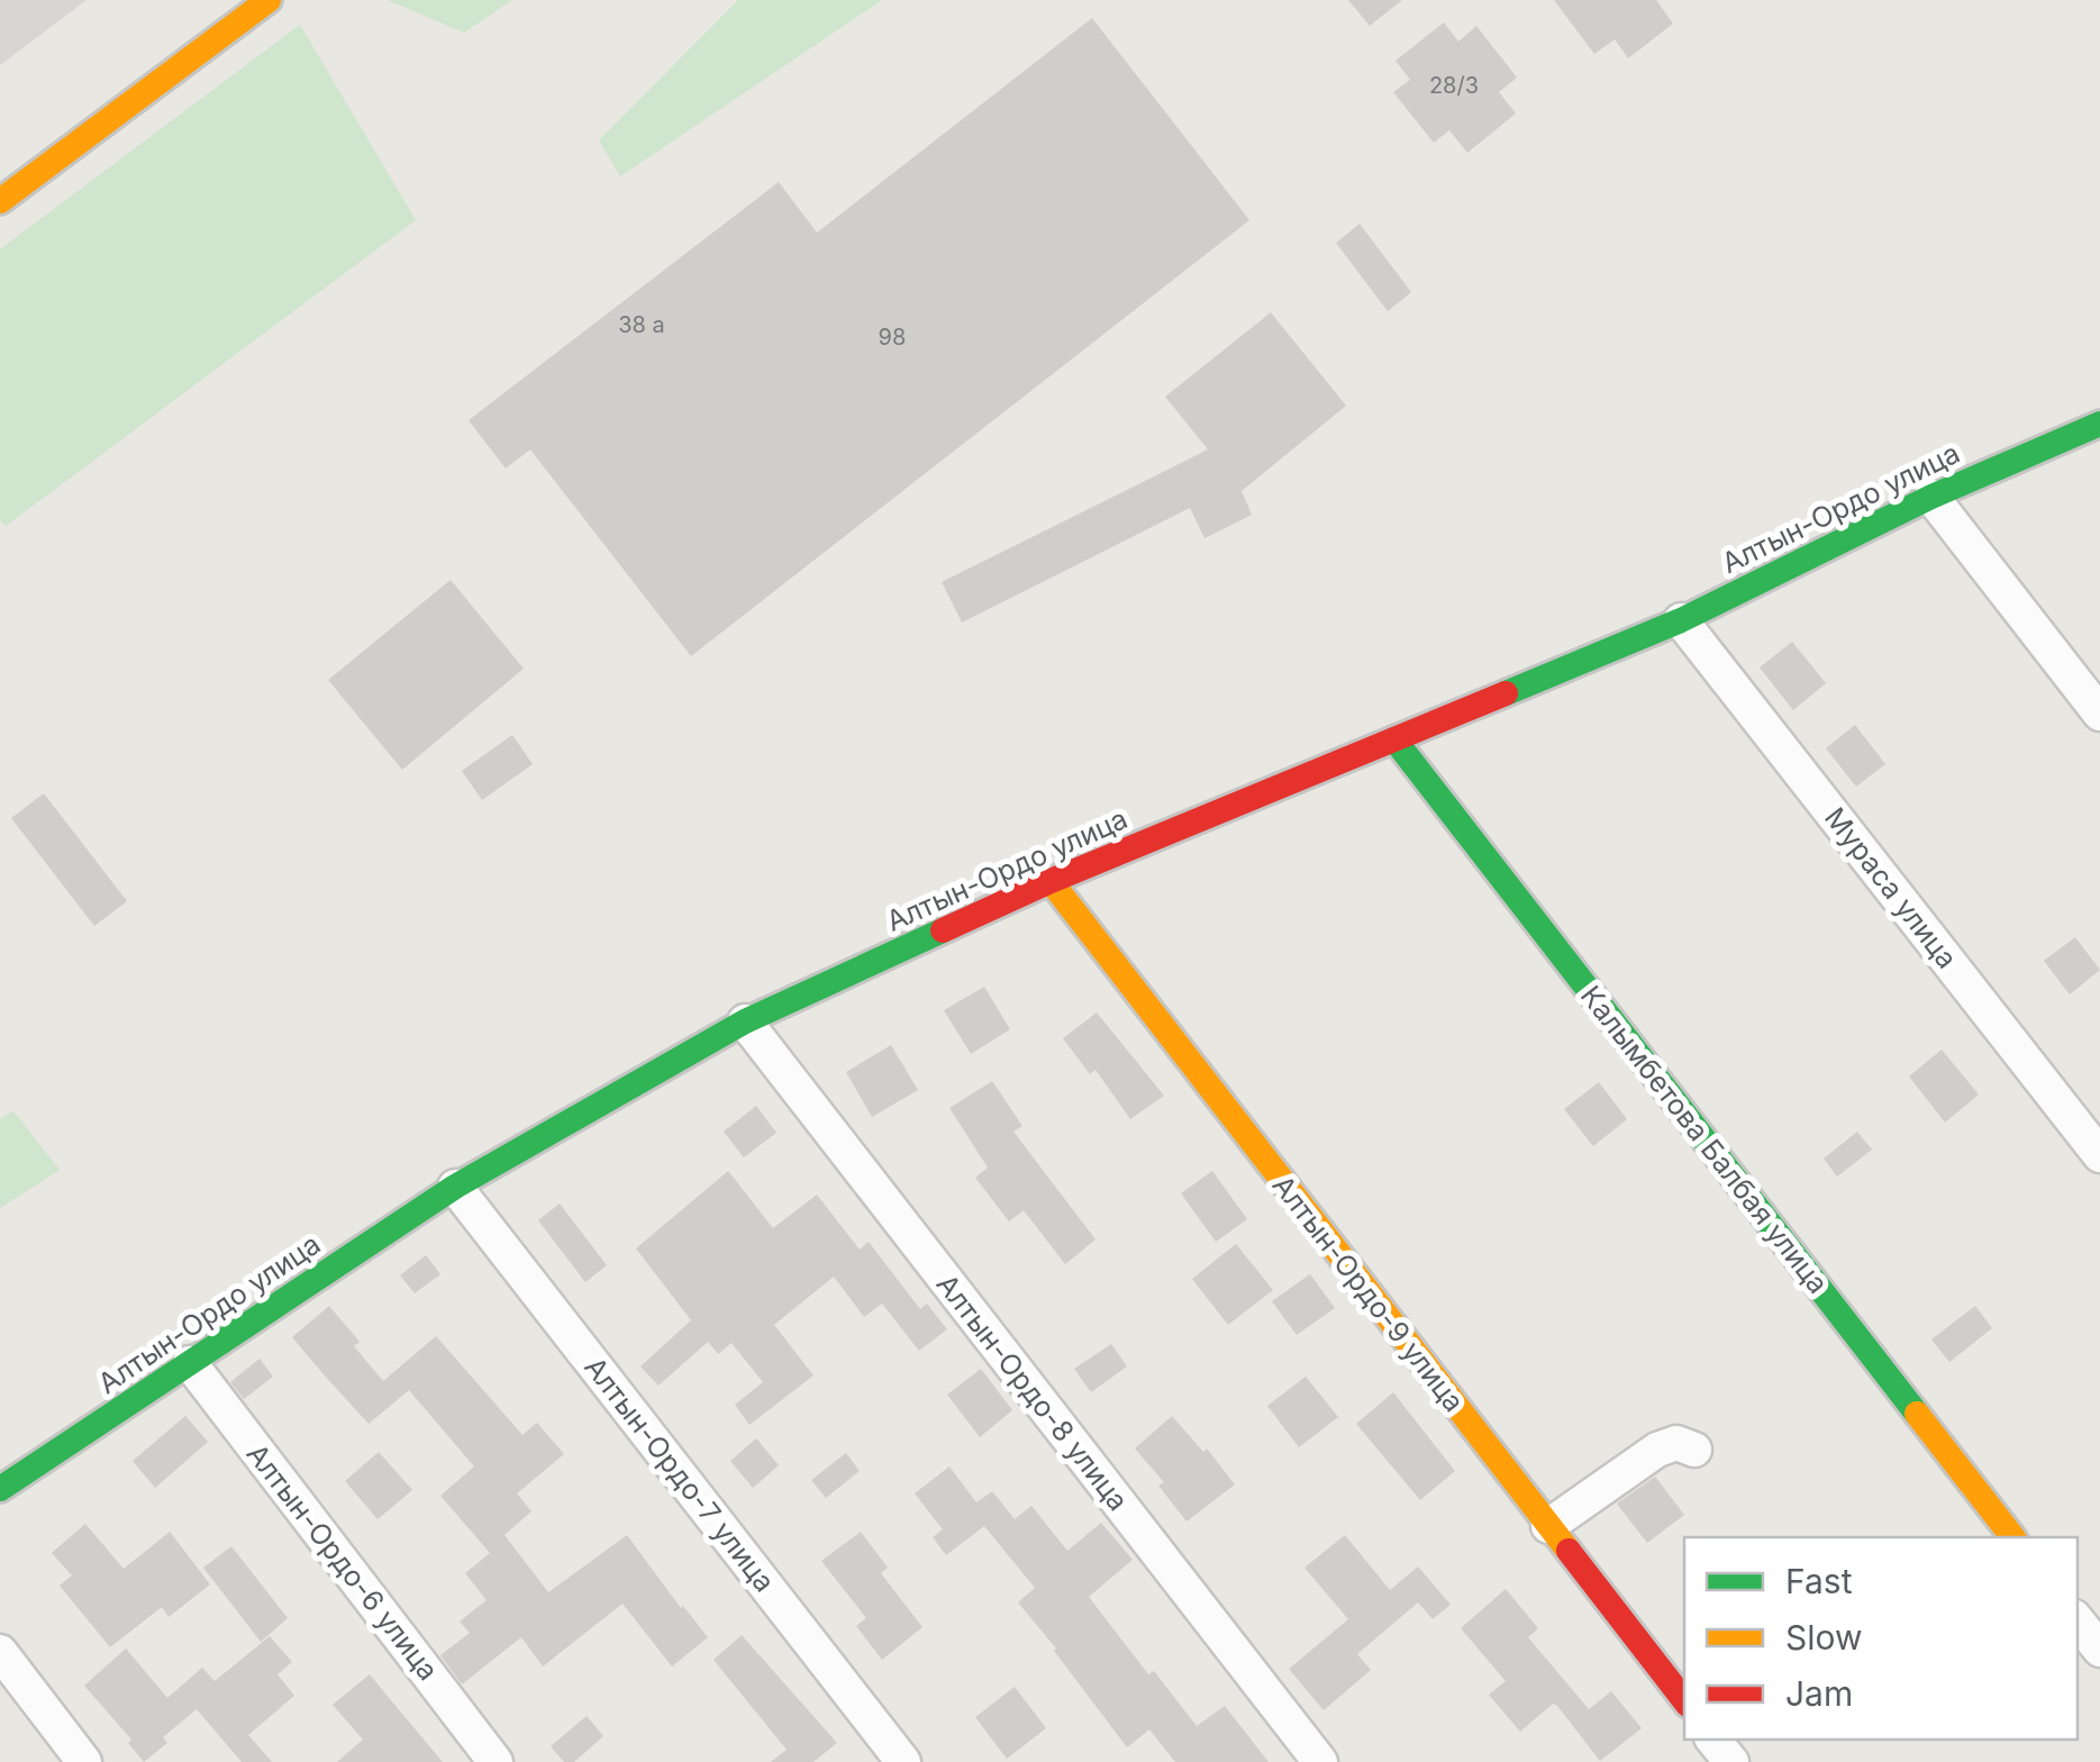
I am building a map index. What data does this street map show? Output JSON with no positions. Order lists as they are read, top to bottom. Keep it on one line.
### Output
{"streets":{"street":["Алтын-Ордо улица","Мураса улица","Калымбетова Балбая улица","Алтын-Ордо-9 улица","Алтын-Ордо-8 улица","Алтын-Ордо-7 улица","Алтын-Ордо-6 улица"]},"crossings":[["Алтын-Ордо улица","Мураса улица"],["Алтын-Ордо улица","Калымбетова Балбая улица"],["Алтын-Ордо улица","Алтын-Ордо-9 улица"],["Алтын-Ордо улица","Алтын-Ордо-8 улица"],["Алтын-Ордо улица","Алтын-Ордо-7 улица"],["Алтын-Ордо улица","Алтын-Ордо-6 улица"]],"house_numbers":["28/3","38 а","98"],"legend":["Fast","Slow","Jam"]}
